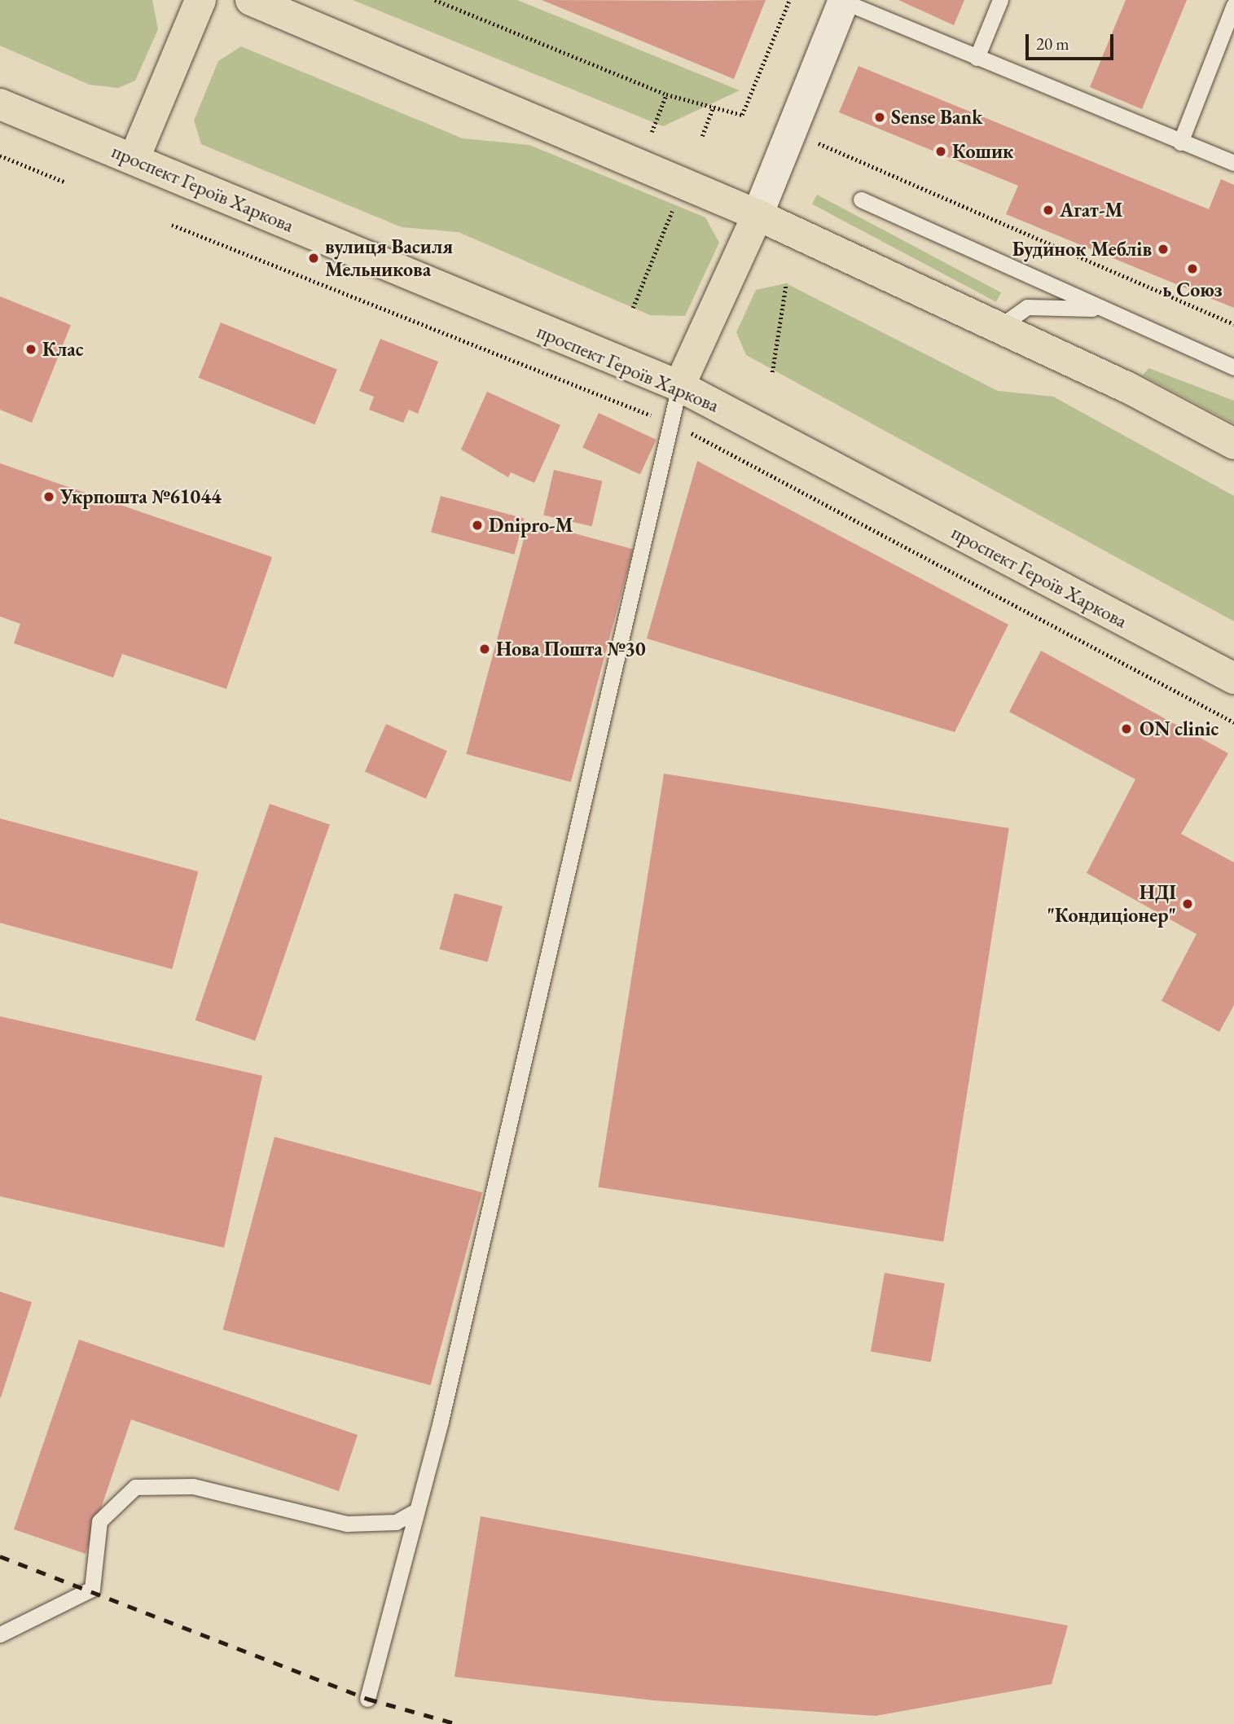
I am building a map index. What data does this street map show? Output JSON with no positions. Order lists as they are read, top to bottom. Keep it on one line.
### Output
{"streets":{"main road":["проспект Героїв Харкова"]},"places":["Sense Bank","Кошик","Агат-М","Будинок Меблів","вулиця Василя Мельникова","ь Союз","Клас","Укрпошта №61044","Dnipro-M","Нова Пошта №30","ON clinic","НДІ \"Кондиціонер\""],"scale_bar":"20 m"}
